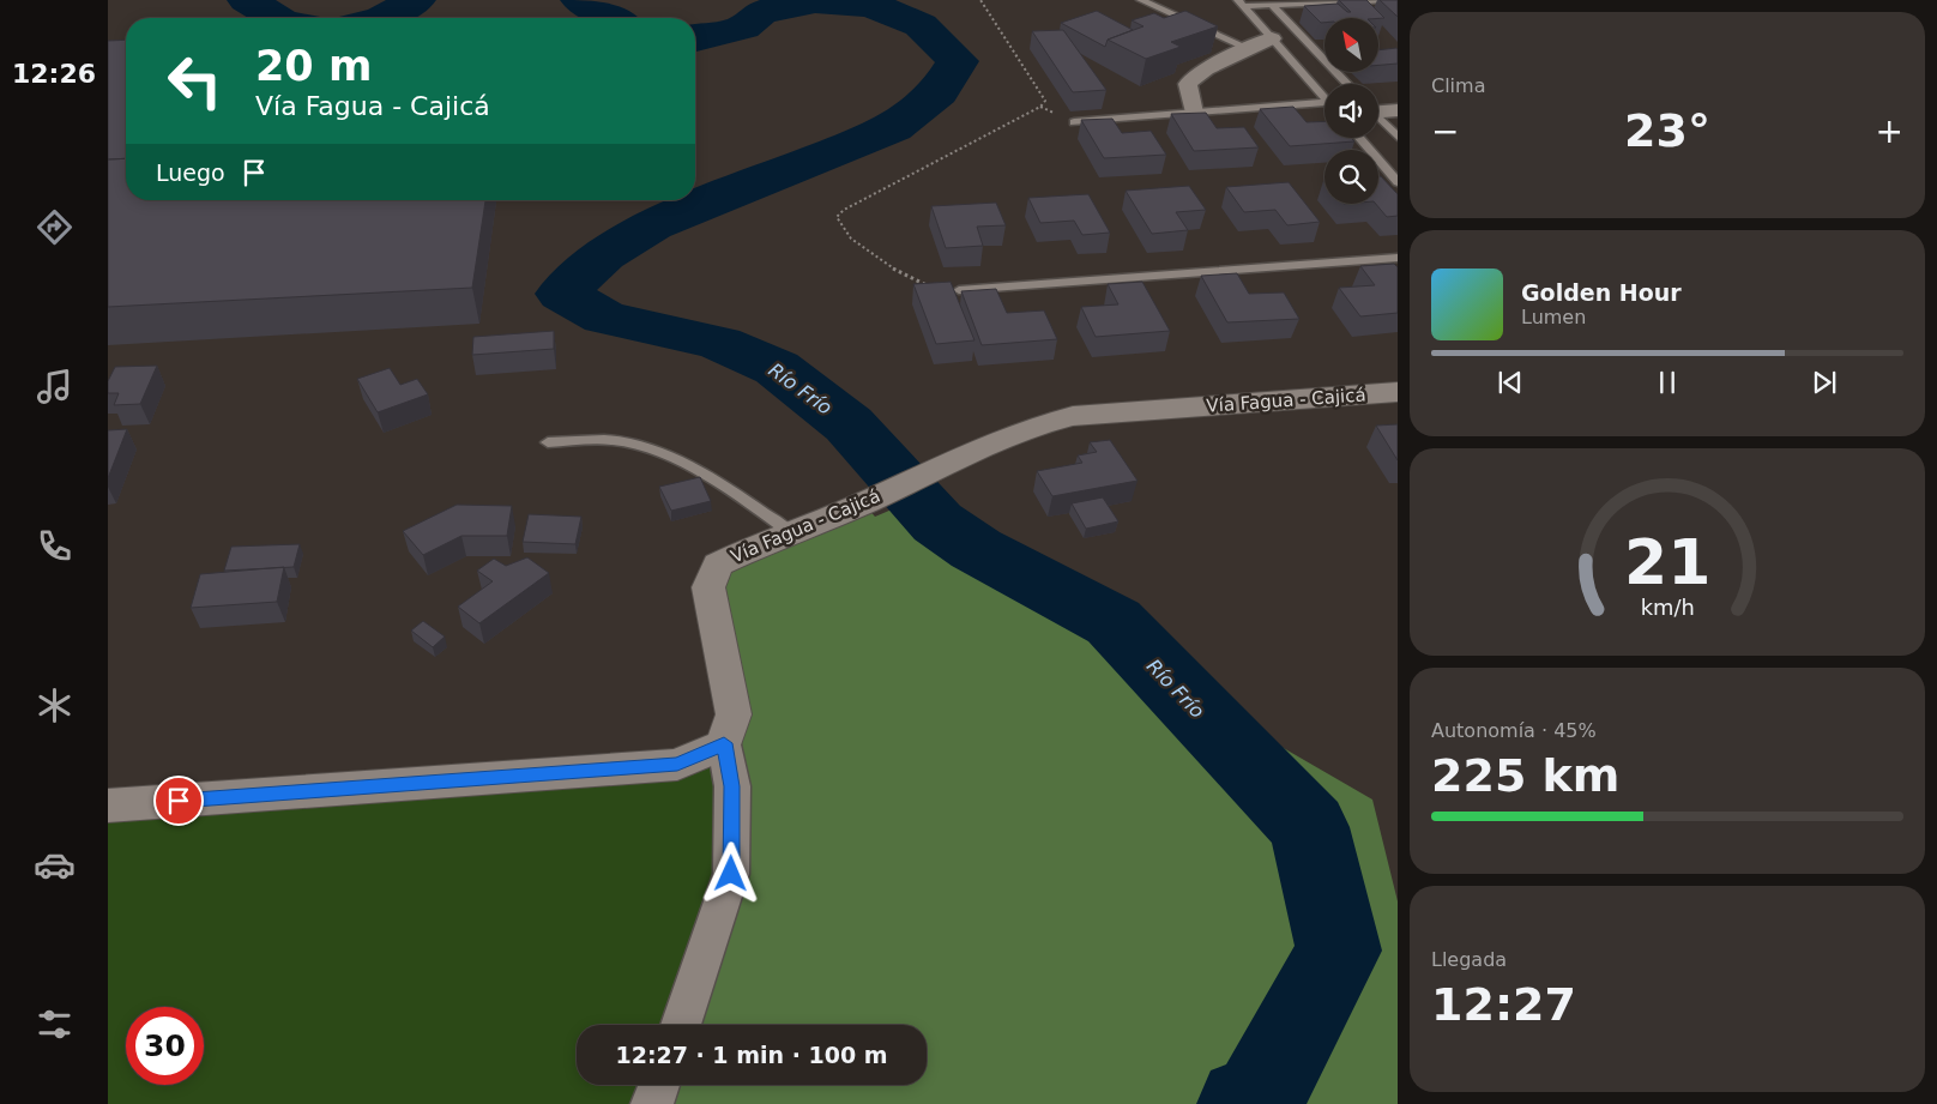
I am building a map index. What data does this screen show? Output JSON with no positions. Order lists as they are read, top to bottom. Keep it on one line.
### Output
{"streets":{"street":["Vía Fagua - Cajicá"]},"water":["Río Frío"],"north":"top left","page":{"tabs":"12:26","tile":["Clima",["Autonomía · 45%","225 km"],["Llegada","12:27"]],"turn":["20 m","Vía Fagua - Cajicá"],"heat":["−","23°","+"],"then":"Luego","song":["Golden Hour","Lumen"],"limit":"30","trip":"12:27 · 1 min · 100 m","gauge":["21","km/h"]}}
